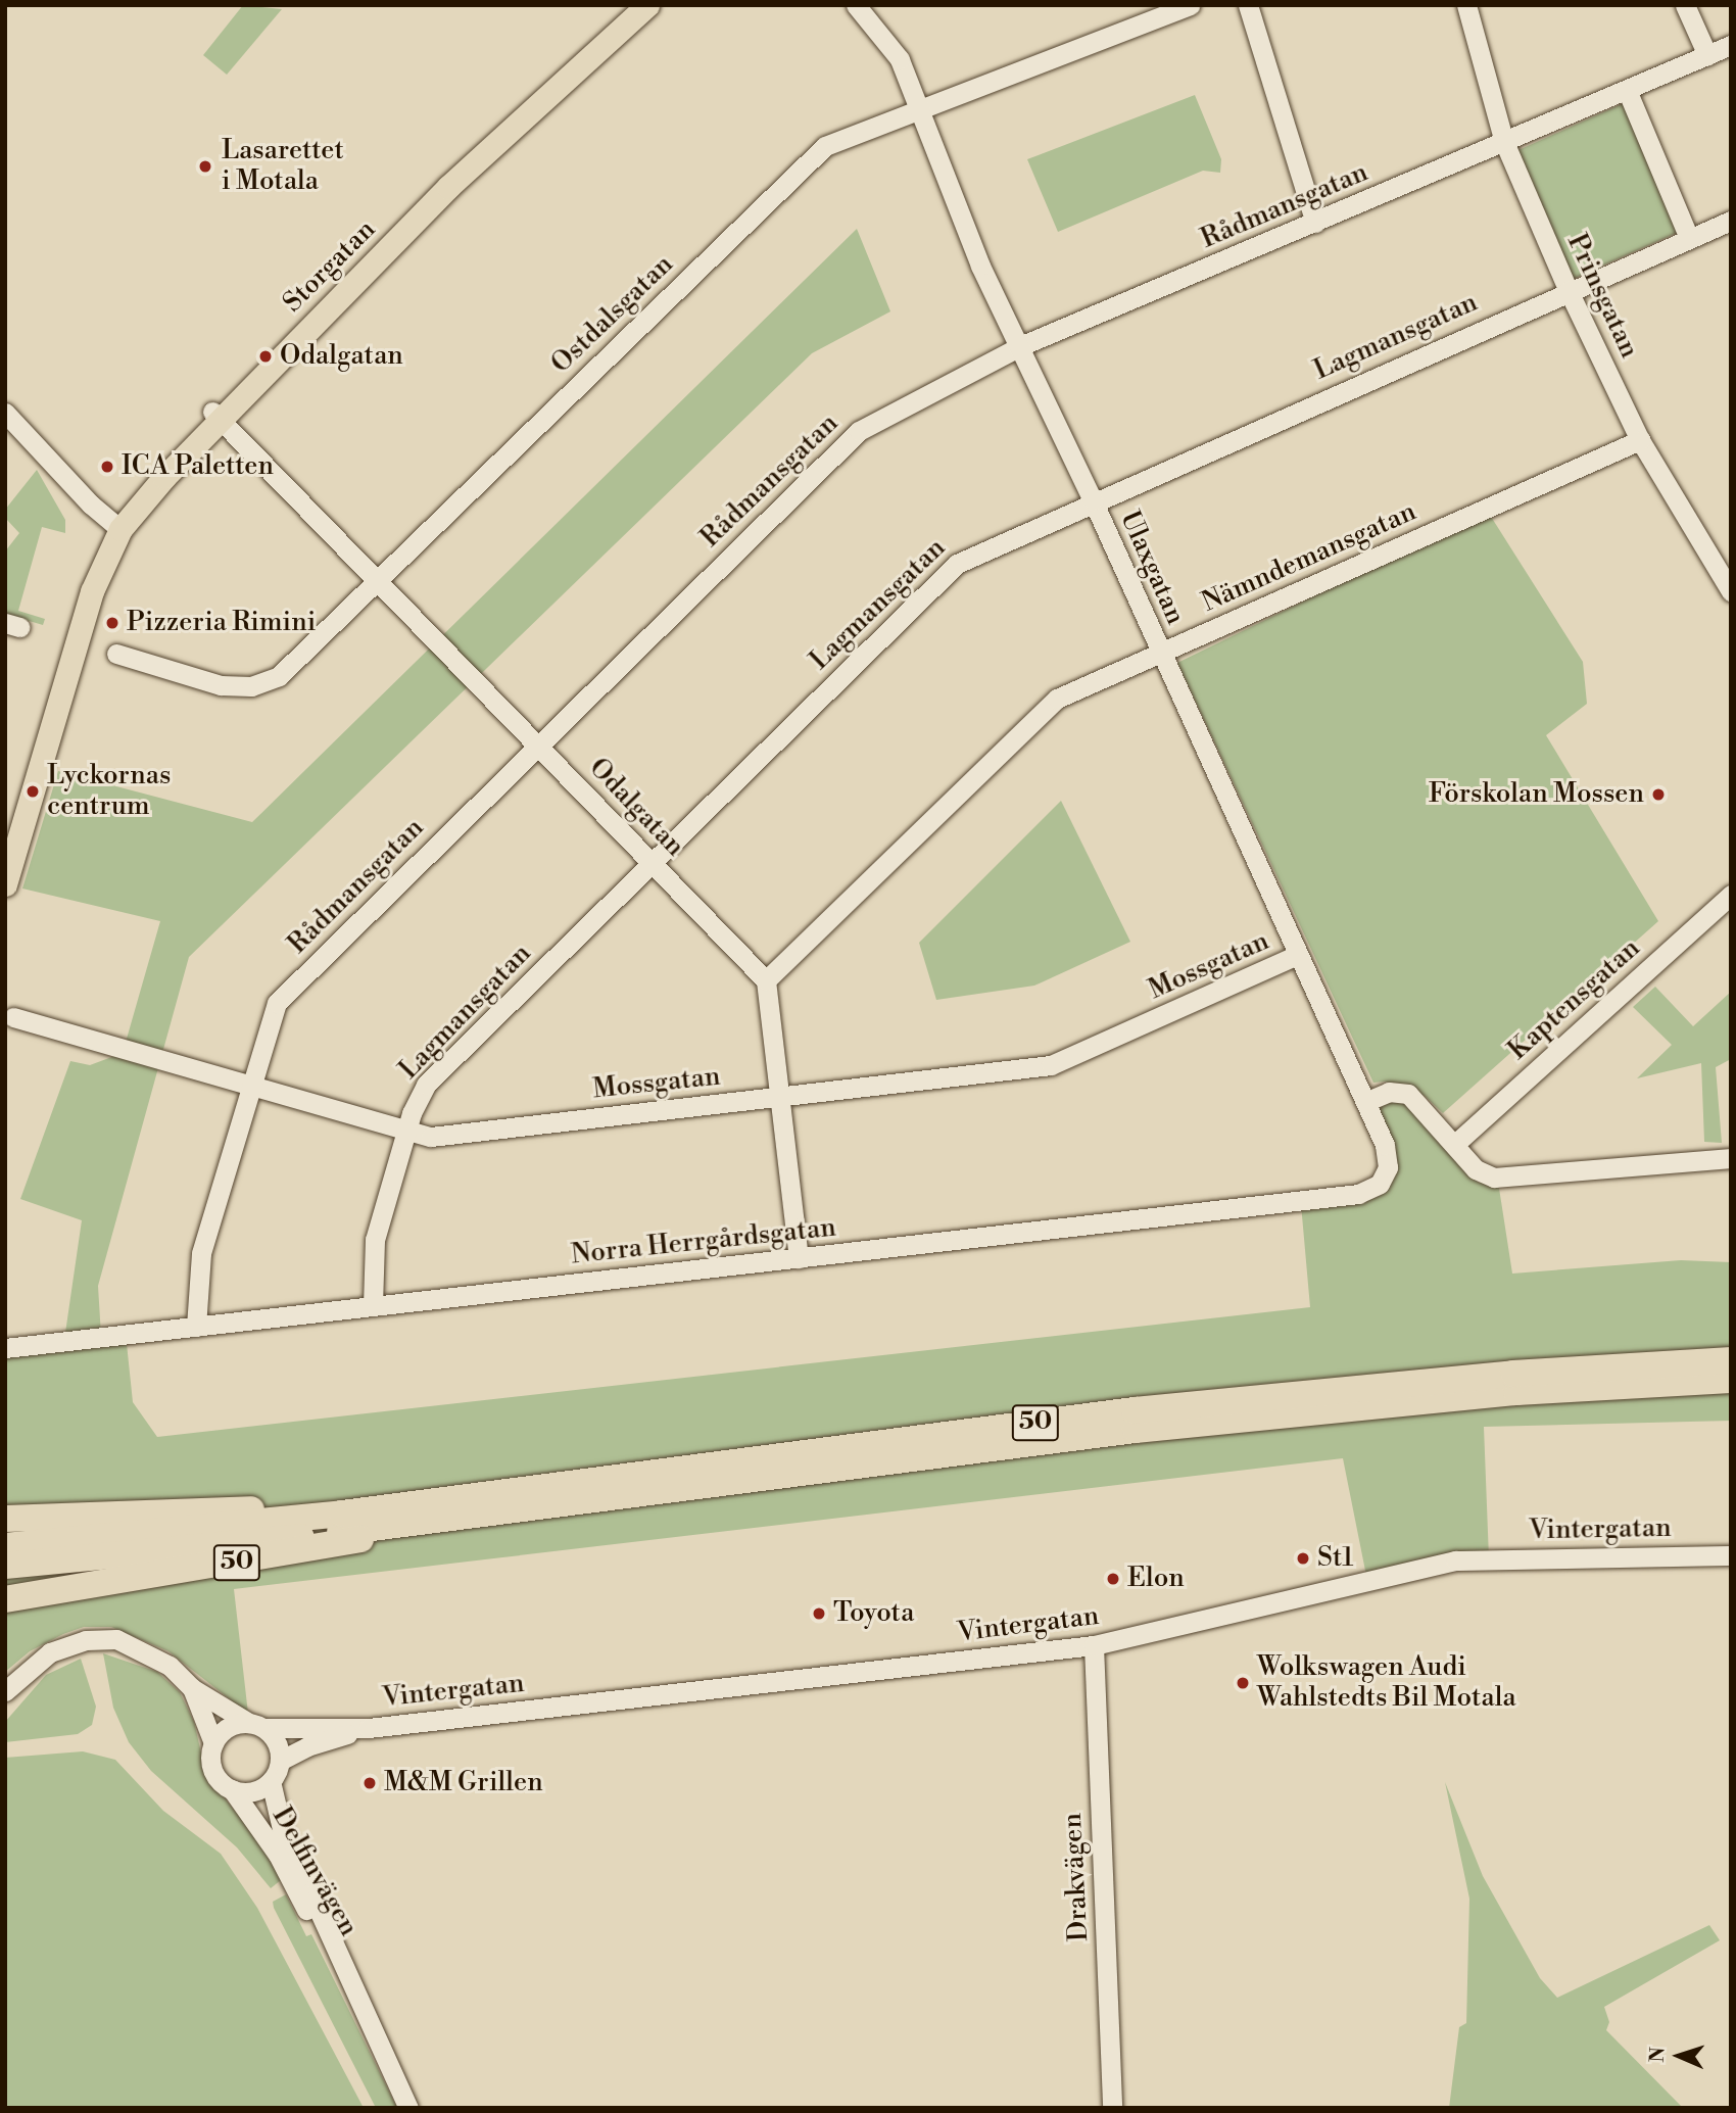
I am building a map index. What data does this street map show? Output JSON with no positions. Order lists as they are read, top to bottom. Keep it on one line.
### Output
{"streets":{"highway":["50"],"main road":["Storgatan"],"street":["Rådmansgatan","Prinsgatan","Ostdalsgatan","Lagmansgatan","Nämndemansgatan","Ulaxgatan","Odalgatan","Mossgatan","Kaptensgatan","Norra Herrgårdsgatan","Vintergatan","Delfinvägen","Drakvägen"]},"crossings":[["Rådmansgatan","Prinsgatan"],["Rådmansgatan","Ulaxgatan"],["Rådmansgatan","Odalgatan"],["Rådmansgatan","Mossgatan"],["Rådmansgatan","Norra Herrgårdsgatan"],["Storgatan","Odalgatan"],["Prinsgatan","Lagmansgatan"],["Prinsgatan","Nämndemansgatan"],["Ostdalsgatan","Ulaxgatan"],["Ostdalsgatan","Odalgatan"],["Lagmansgatan","Ulaxgatan"],["Lagmansgatan","Odalgatan"],["Lagmansgatan","Mossgatan"],["Lagmansgatan","Norra Herrgårdsgatan"],["Nämndemansgatan","Ulaxgatan"],["Nämndemansgatan","Odalgatan"],["Ulaxgatan","Mossgatan"],["Ulaxgatan","Norra Herrgårdsgatan"],["Vintergatan","Delfinvägen"],["Vintergatan","Drakvägen"]],"places":["Lasarettet i Motala","Odalgatan","ICA Paletten","Pizzeria Rimini","Lyckornas centrum","Förskolan Mossen","St1","Elon","Toyota","Wolkswagen Audi Wahlstedts Bil Motala","M&M Grillen"],"north":"left"}
